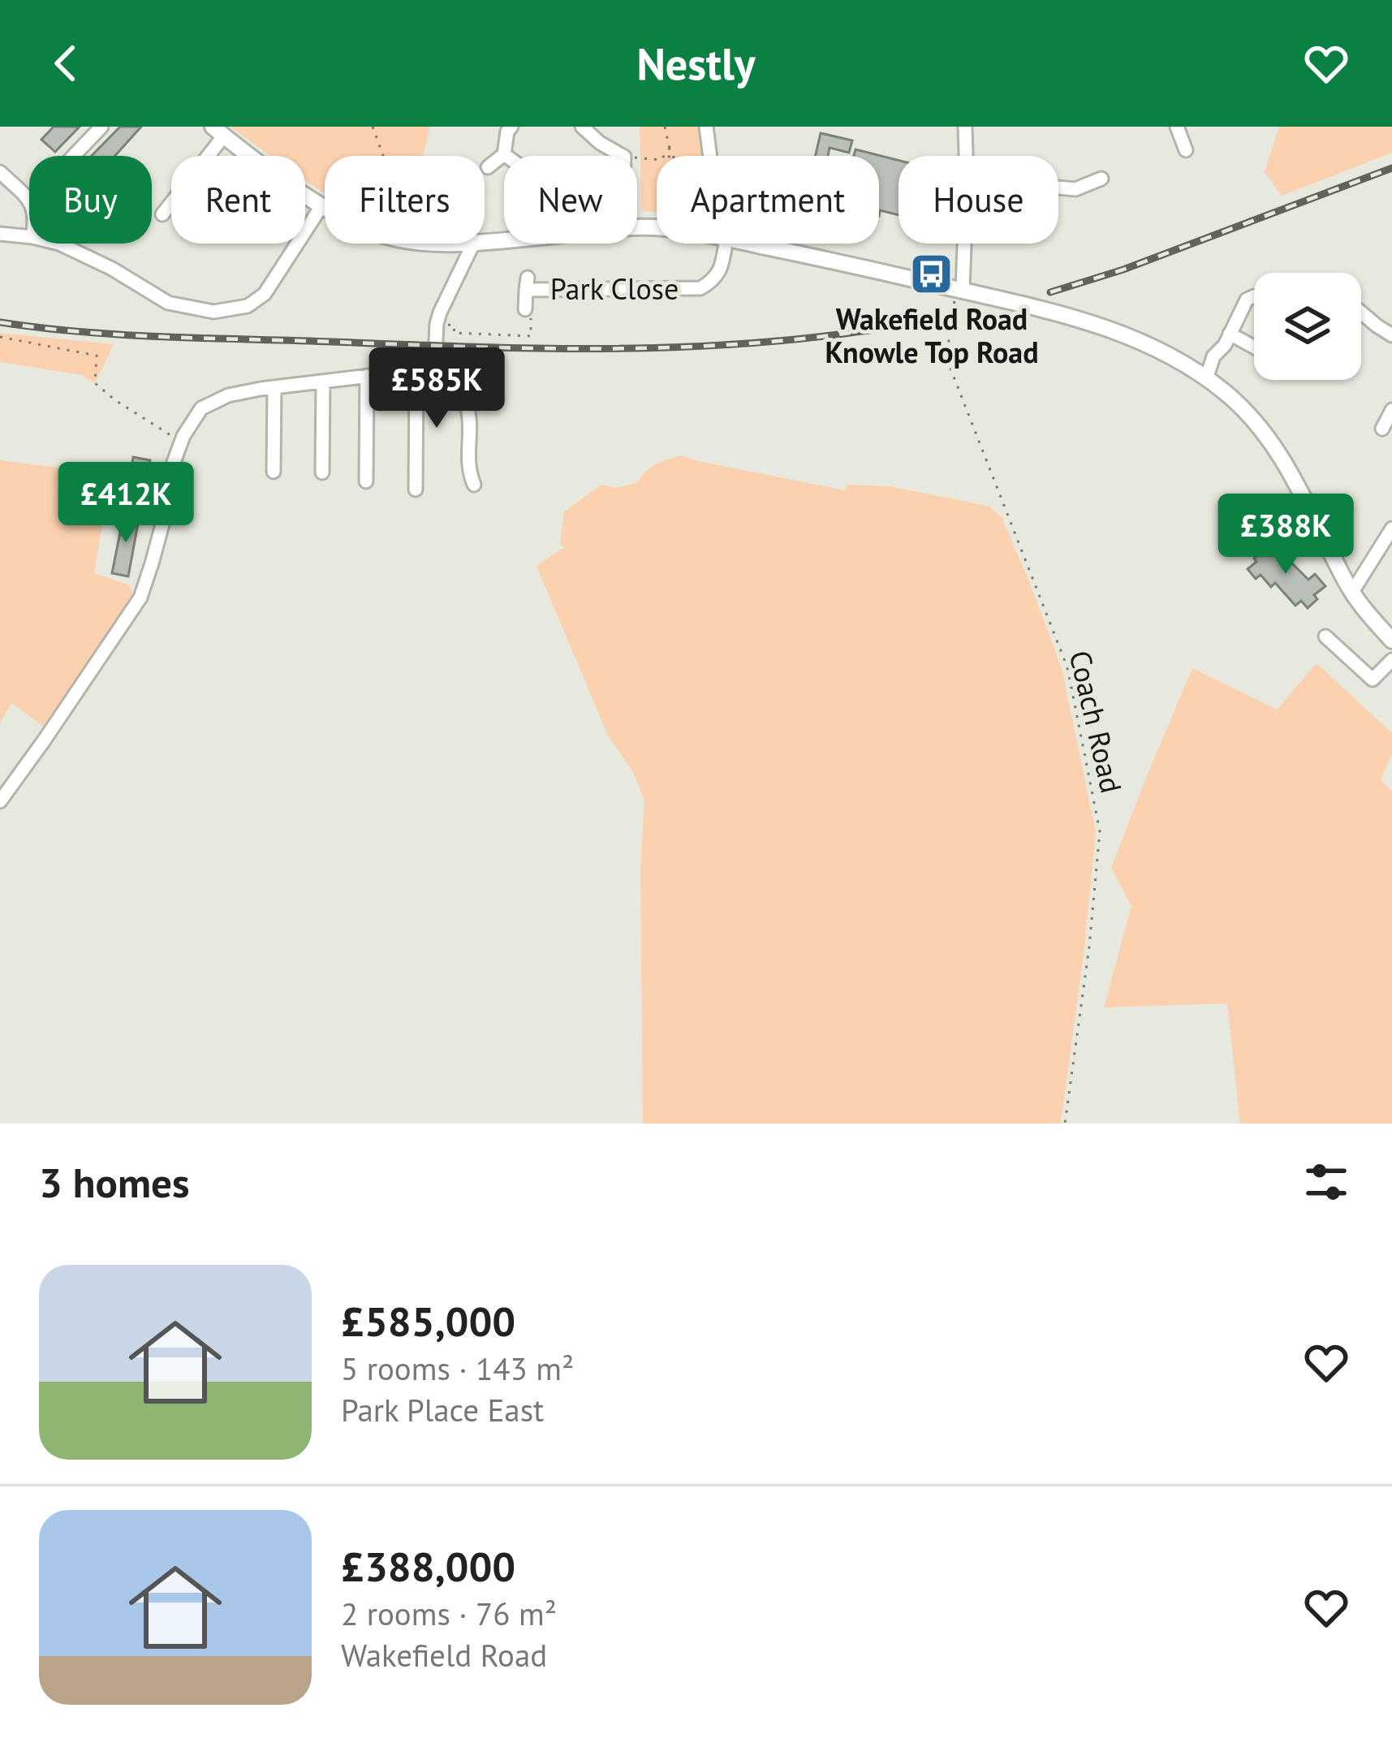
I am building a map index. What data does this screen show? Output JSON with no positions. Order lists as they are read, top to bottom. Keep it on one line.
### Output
{"streets":{"street":["Park Close"],"path":["Coach Road"]},"places":{"bus stop":["Wakefield Road Knowle Top Road"]},"page":{"header":"Nestly","chip":["Buy","Rent","Filters","New","Apartment","House"],"price":["£585K","£412K","£388K"],"heading":"3 homes","list":[{"name":"£585,000","note":"5 rooms · 143 m² · Park Place East"},{"name":"£388,000","note":"2 rooms · 76 m² · Wakefield Road"}]}}
